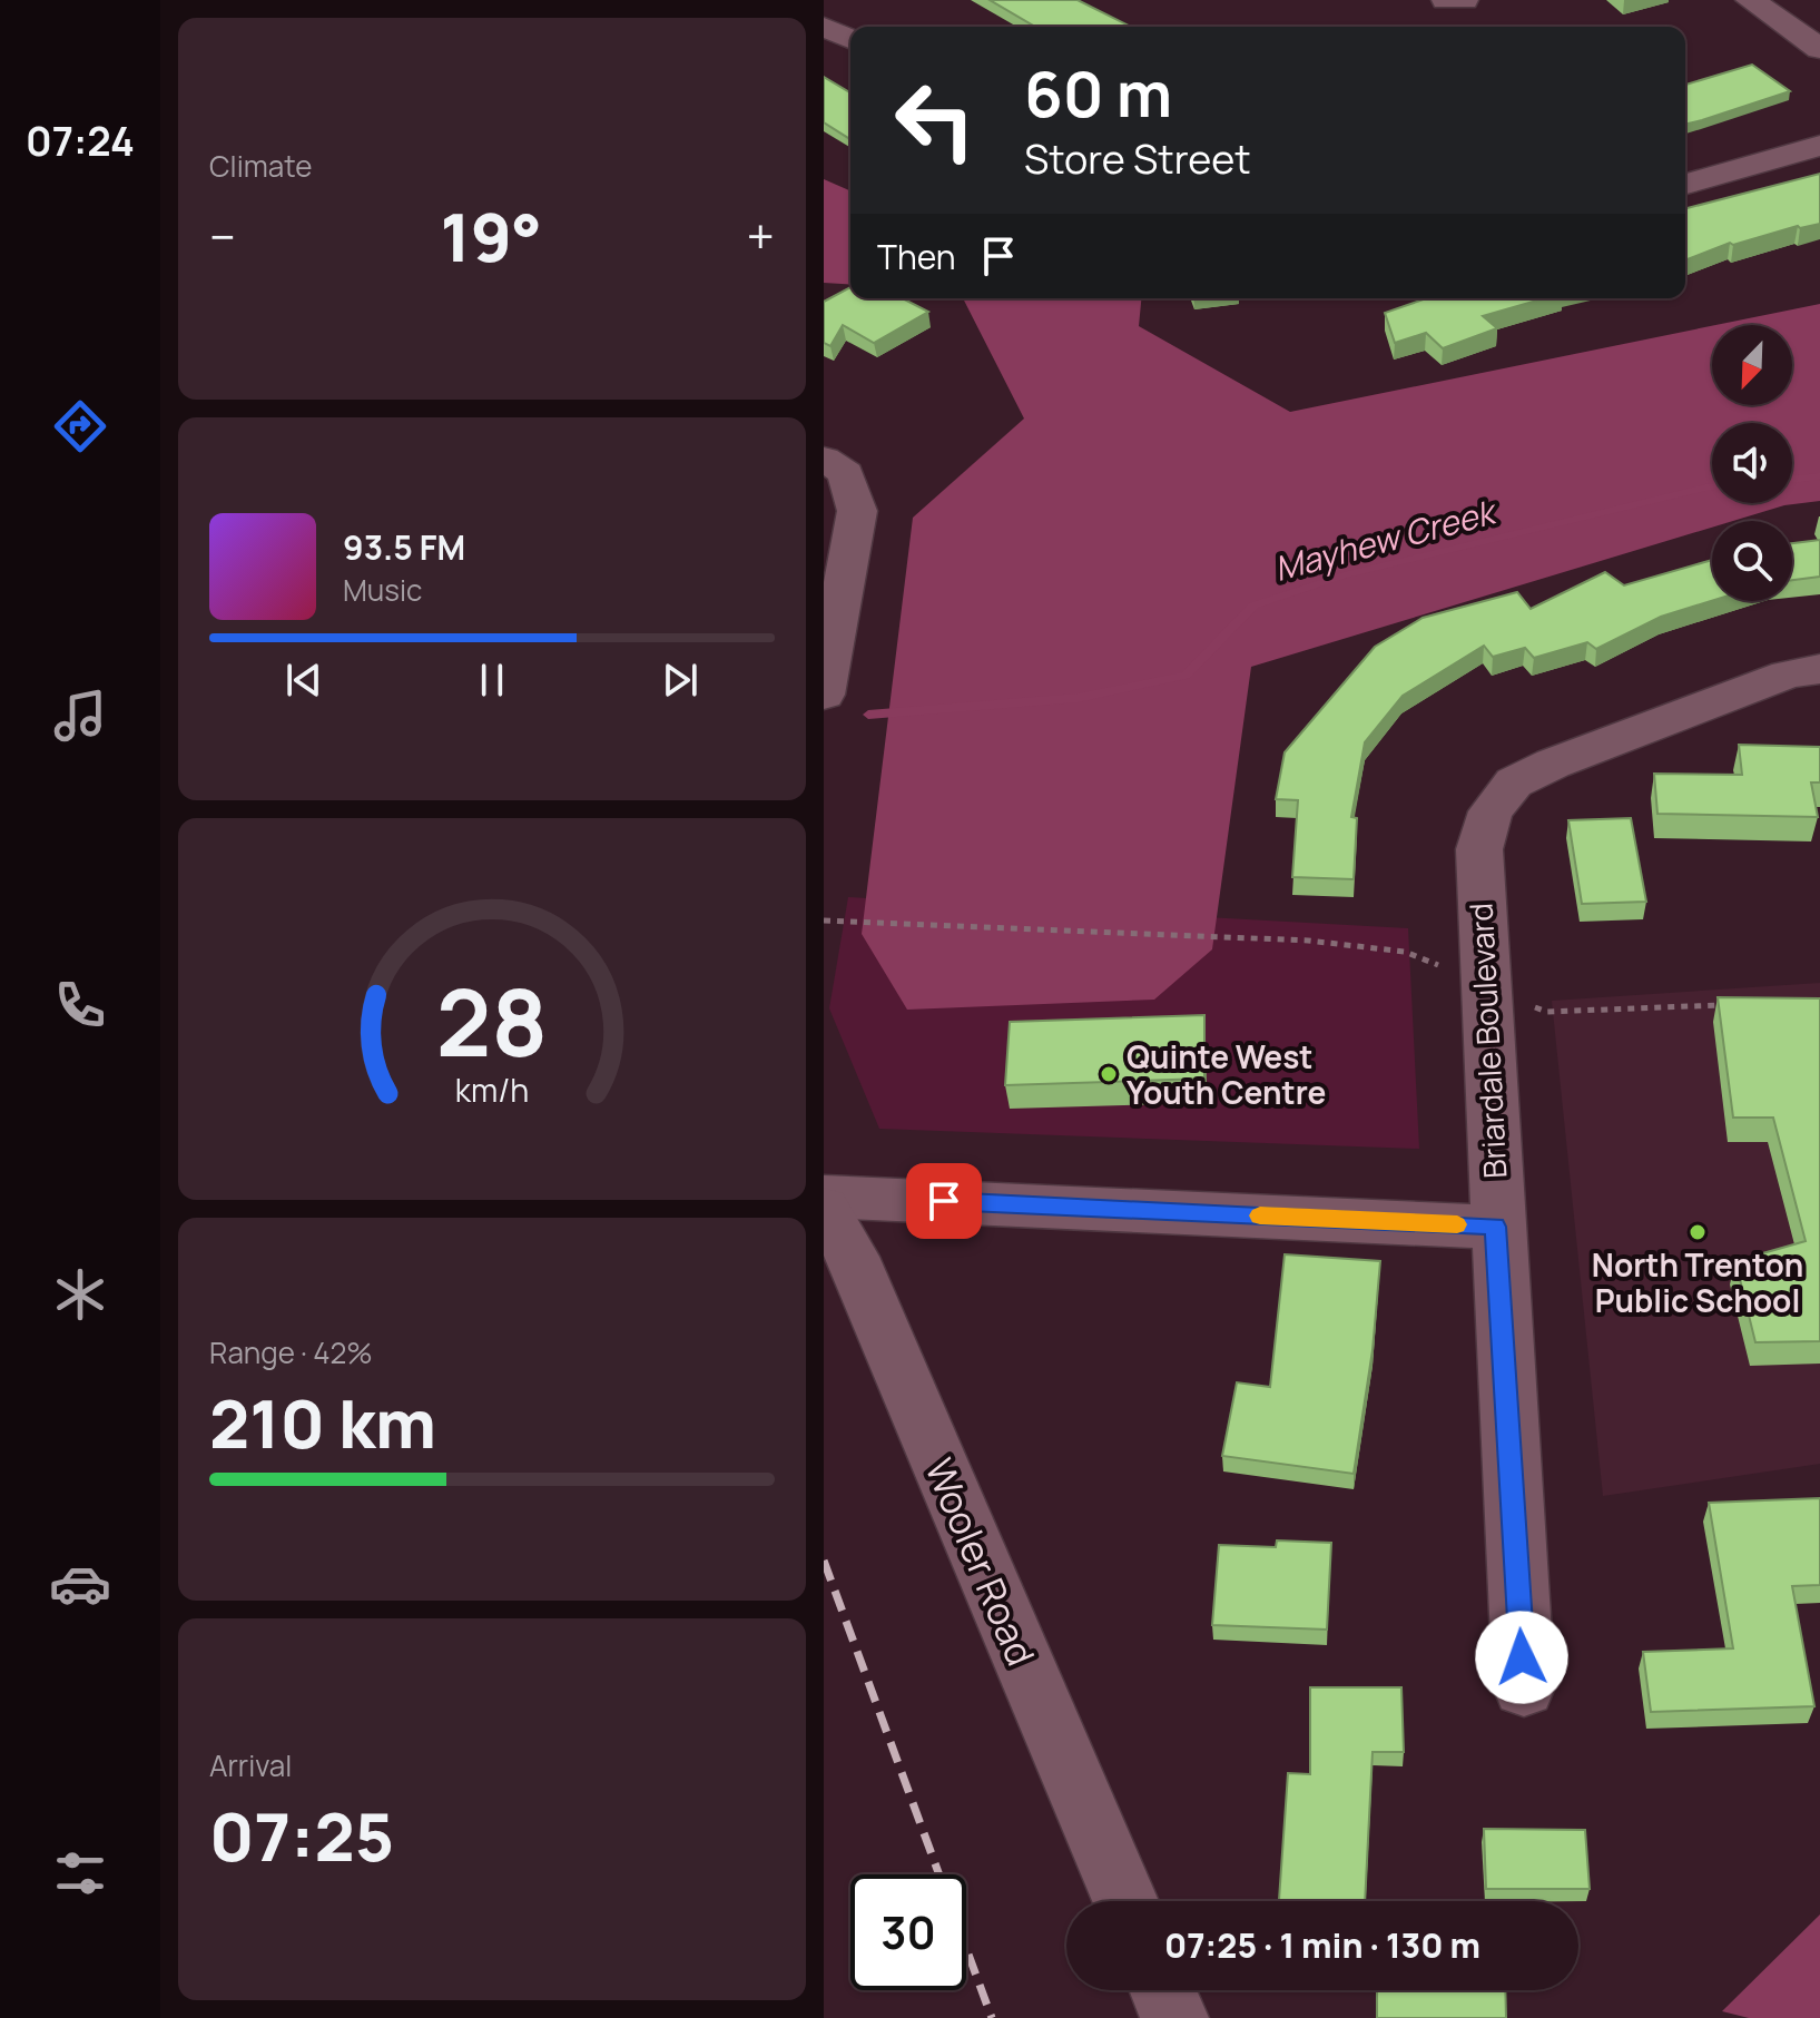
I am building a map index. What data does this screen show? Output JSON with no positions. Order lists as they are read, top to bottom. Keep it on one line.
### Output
{"streets":{"street":["Briardale Boulevard","Wooler Road"]},"water":["Mayhew Creek"],"places":["Quinte West Youth Centre","North Trenton Public School"],"north":"bottom left","page":{"tabs":"07:24","tile":["Climate",["Range · 42%","210 km"],["Arrival","07:25"]],"turn":["60 m","Store Street"],"heat":["−","19°","+"],"then":"Then","song":["93.5 FM","Music"],"limit":"30","trip":"07:25 · 1 min · 130 m","gauge":["28","km/h"]}}
